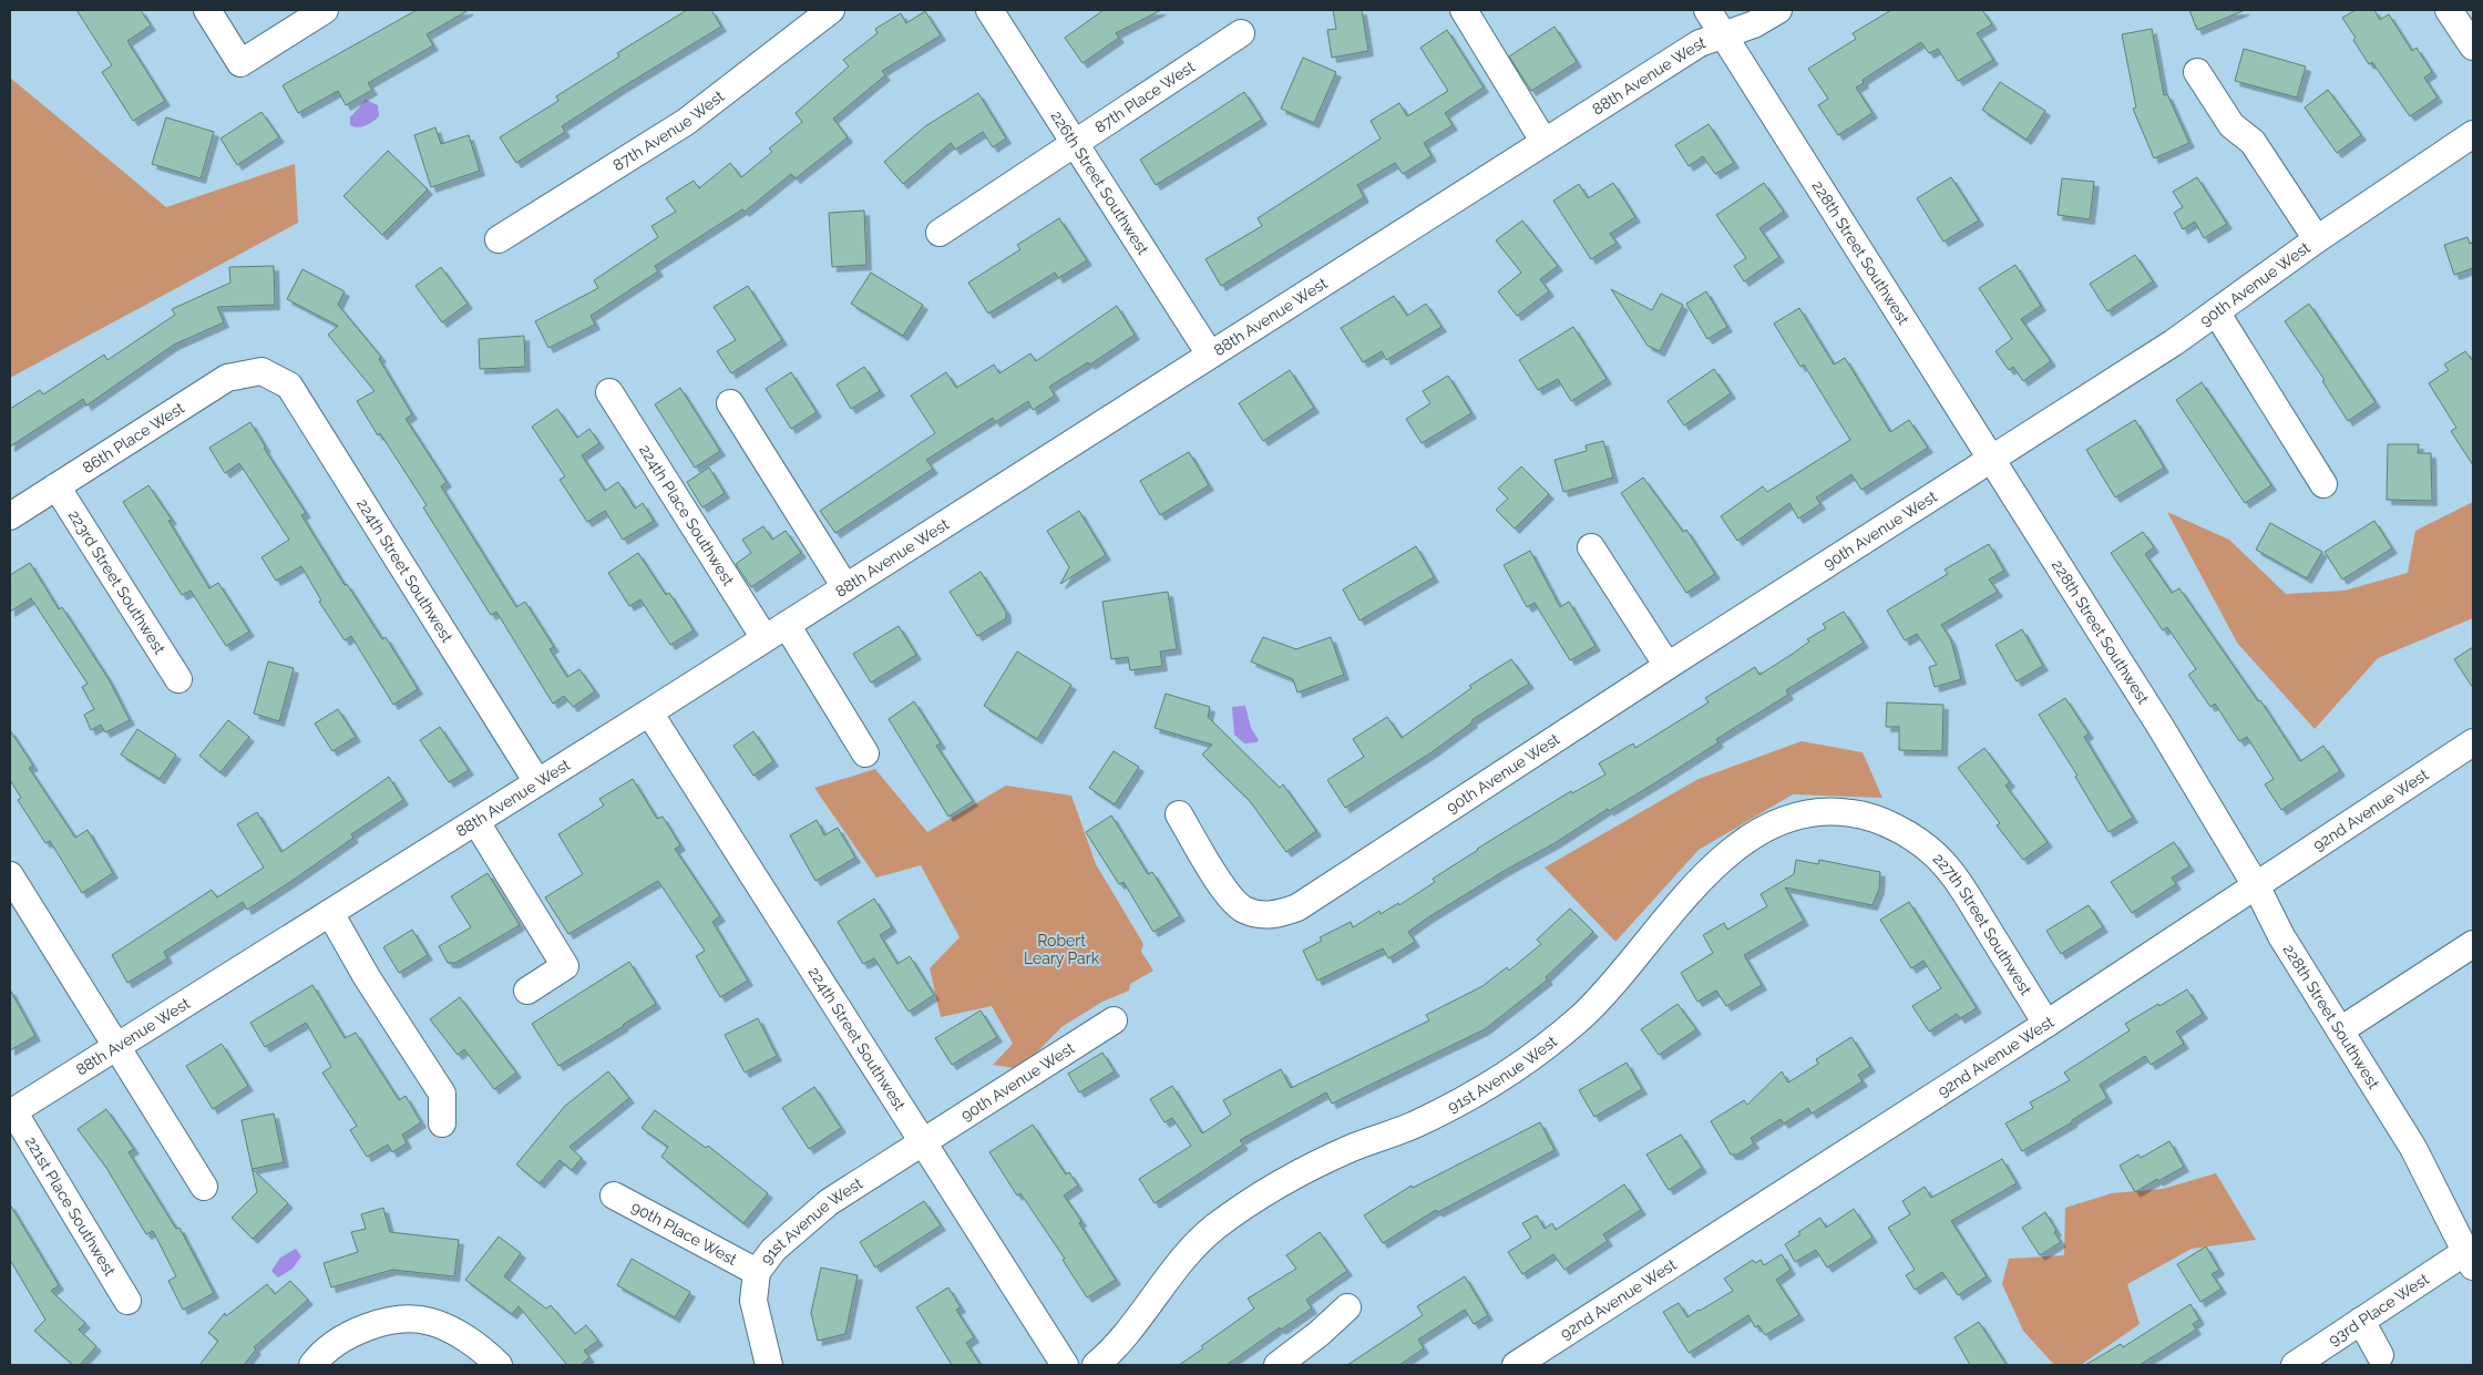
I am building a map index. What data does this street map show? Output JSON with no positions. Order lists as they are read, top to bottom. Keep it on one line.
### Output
{"streets":{"street":["88th Avenue West","87th Place West","87th Avenue West","226th Street Southwest","228th Street Southwest","90th Avenue West","86th Place West","224th Place Southwest","224th Street Southwest","223rd Street Southwest","92nd Avenue West","227th Street Southwest","91st Avenue West","221st Place Southwest","90th Place West","93rd Place West"]},"crossings":[["88th Avenue West","226th Street Southwest"],["88th Avenue West","228th Street Southwest"],["88th Avenue West","224th Place Southwest"],["88th Avenue West","224th Street Southwest"],["88th Avenue West","221st Place Southwest"],["87th Place West","226th Street Southwest"],["228th Street Southwest","90th Avenue West"],["228th Street Southwest","92nd Avenue West"],["228th Street Southwest","93rd Place West"],["90th Avenue West","224th Street Southwest"],["90th Avenue West","91st Avenue West"],["86th Place West","224th Street Southwest"],["86th Place West","223rd Street Southwest"],["224th Street Southwest","91st Avenue West"],["92nd Avenue West","227th Street Southwest"],["227th Street Southwest","91st Avenue West"],["91st Avenue West","90th Place West"]],"parks":["Robert Leary Park"]}
